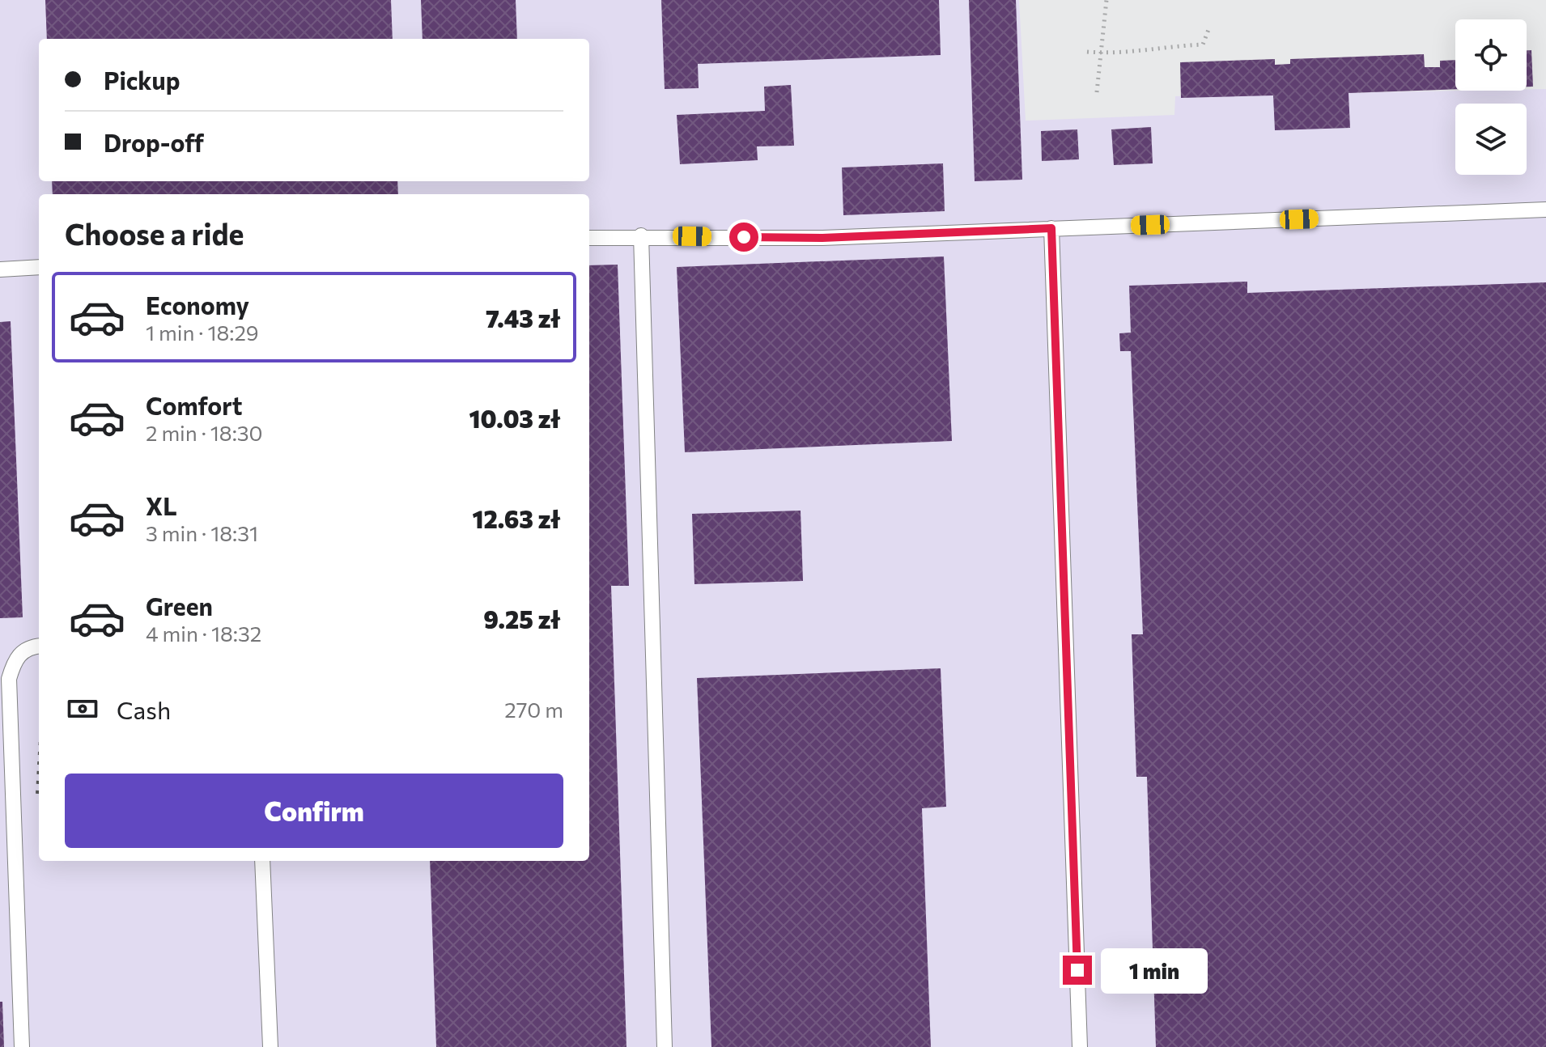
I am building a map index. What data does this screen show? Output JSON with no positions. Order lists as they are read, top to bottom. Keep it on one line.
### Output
{"page":{"banner":["Pickup","Drop-off"],"heading":"Choose a ride","list":[{"name":"Economy","note":"1 min · 18:29","value":"7.43 zł"},{"name":"Comfort","note":"2 min · 18:30","value":"10.03 zł"},{"name":"XL","note":"3 min · 18:31","value":"12.63 zł"},{"name":"Green","note":"4 min · 18:32","value":"9.25 zł"}],"pay":["Cash","270 m"],"buttons":"Confirm","bubble":"1 min"}}
